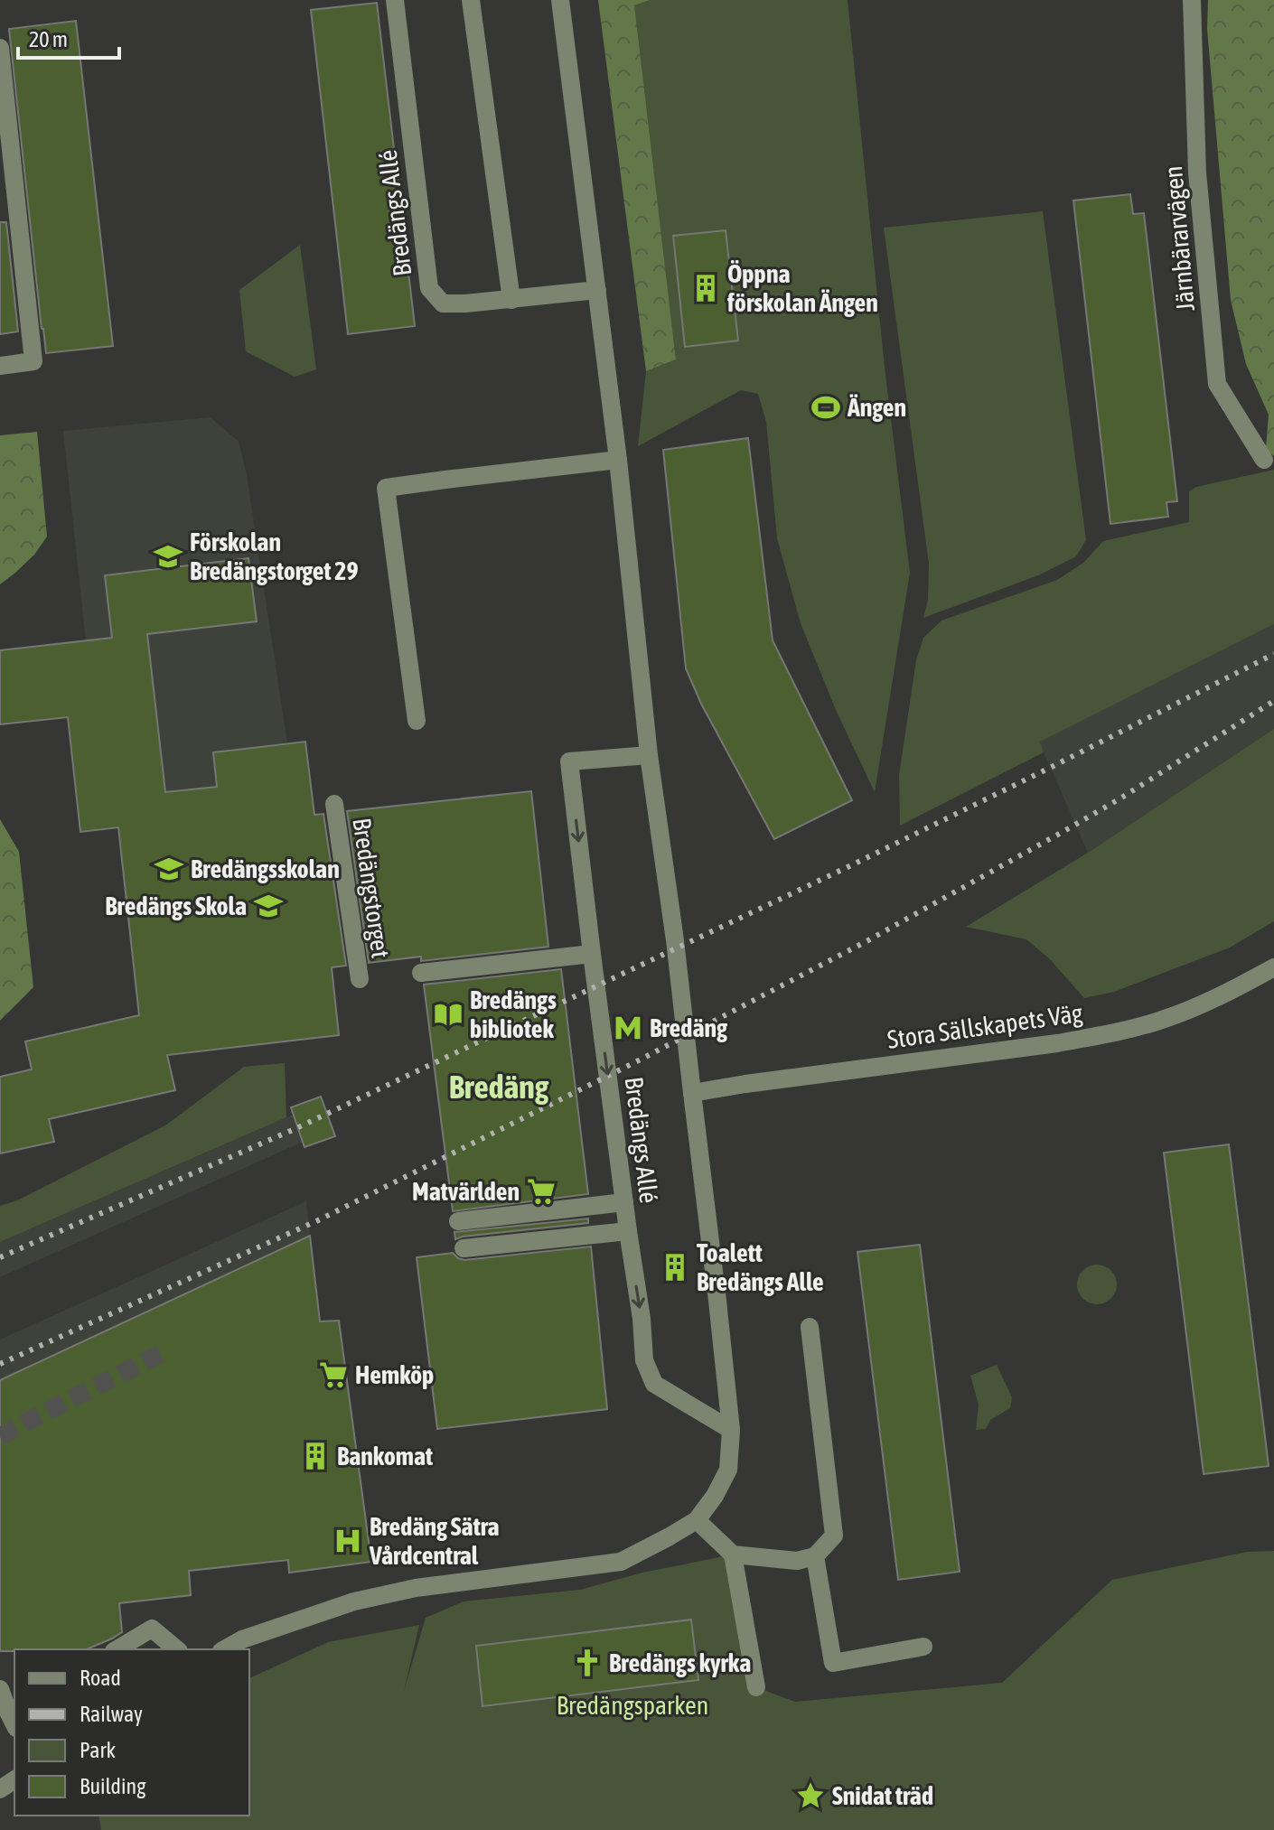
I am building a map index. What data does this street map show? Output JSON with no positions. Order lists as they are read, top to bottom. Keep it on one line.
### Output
{"streets":{"street":["Bredängs Allé","Järnbärarvägen","Bredängstorget","Stora Sällskapets Väg"]},"crossings":[["Bredängs Allé","Bredängstorget"]],"districts":["Bredäng"],"parks":["Bredängsparken"],"places":{"building":["Öppna förskolan Ängen","Toalett Bredängs Alle","Bankomat"],"sports":["Ängen"],"school or university":["Förskolan Bredängstorget 29","Bredängsskolan","Bredängs Skola"],"library":["Bredängs bibliotek"],"metro station":["Bredäng"],"supermarket":["Matvärlden","Hemköp"],"hospital":["Bredäng Sätra Vårdcentral"],"church":["Bredängs kyrka"],"place":["Snidat träd"]},"legend":["Road","Railway","Park","Building"],"scale_bar":"20 m"}
